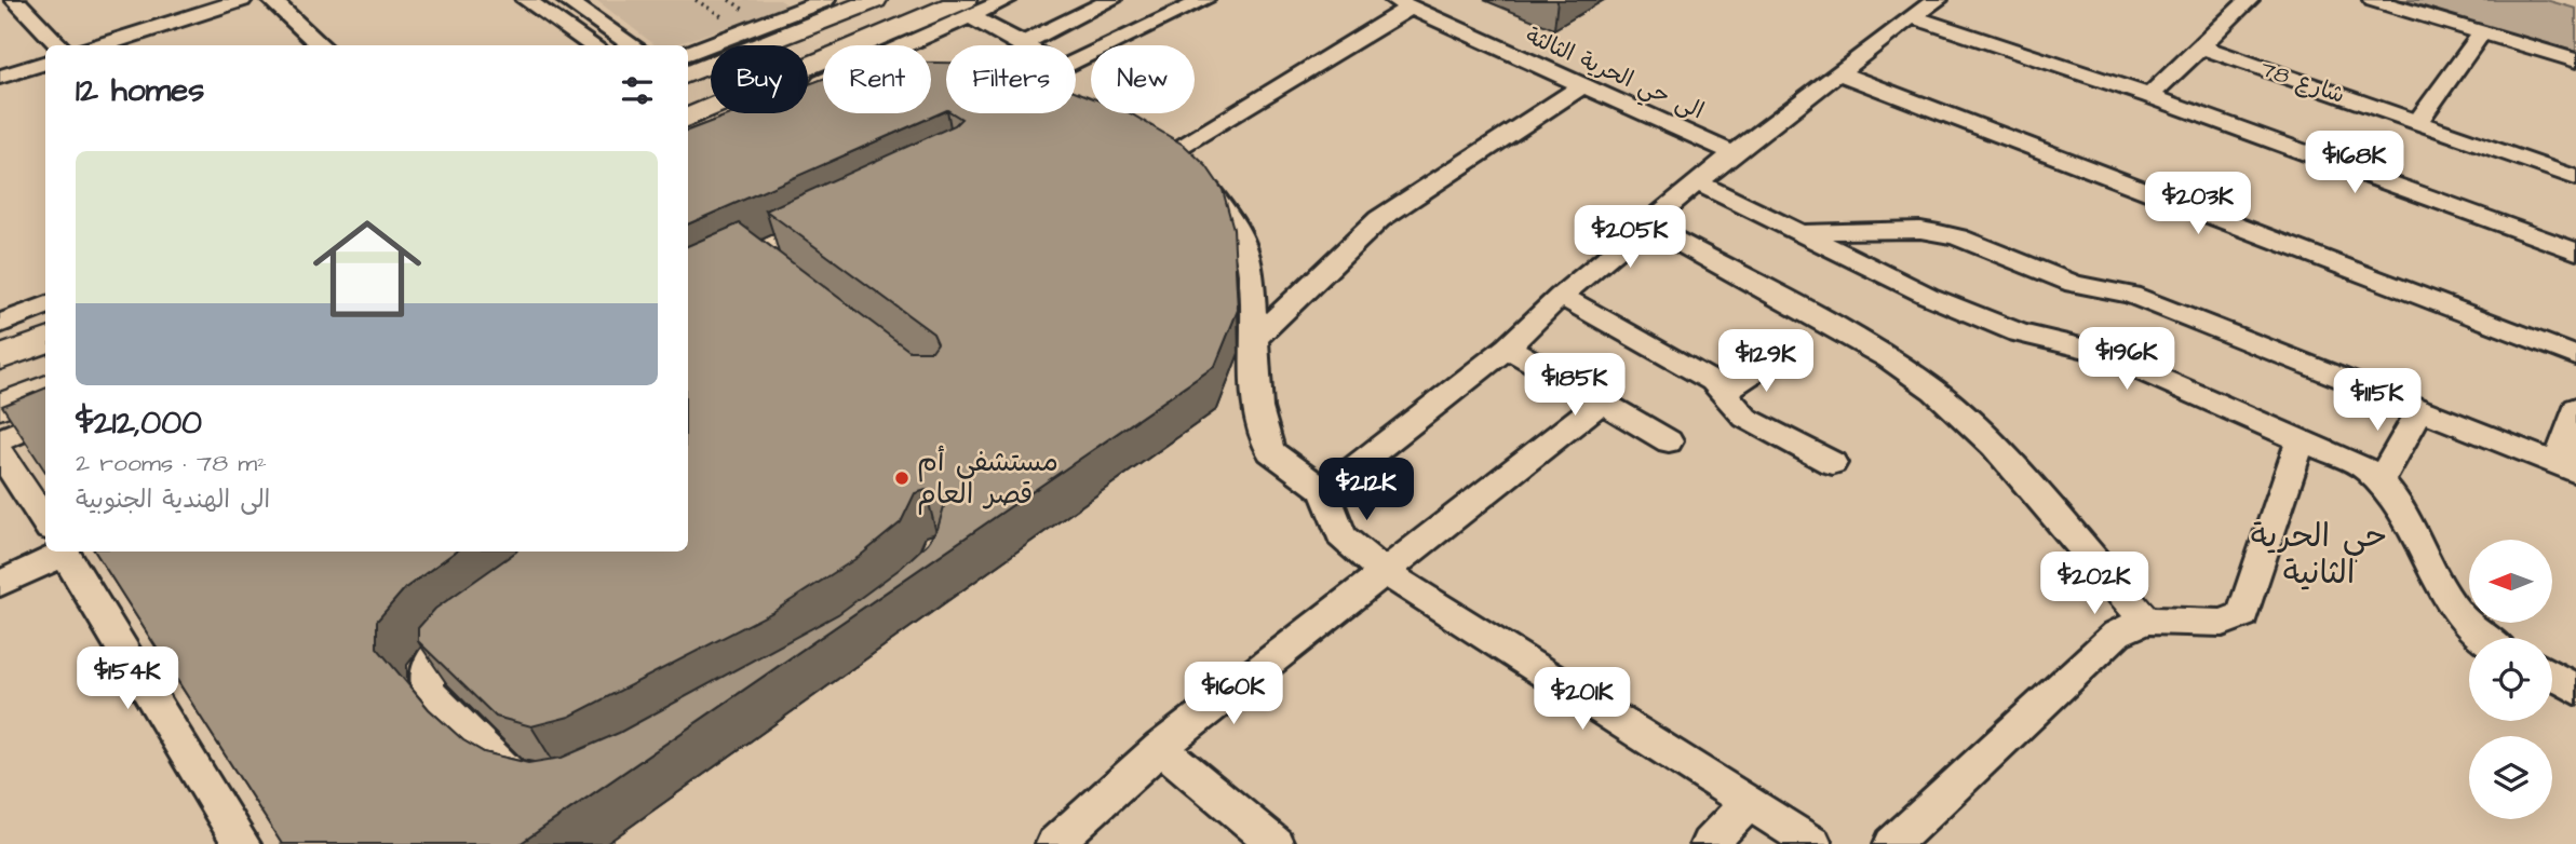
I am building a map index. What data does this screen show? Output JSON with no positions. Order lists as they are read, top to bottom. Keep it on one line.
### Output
{"streets":{"street":["الى حي الحرية الثالثة","شارع 78"]},"districts":["حي الحرية الثانية"],"places":["مستشفى أم قصر العام"],"north":"left","page":{"chip":["Buy","Rent","Filters","New"],"heading":"12 homes","price":["$168K","$203K","$205K","$196K","$129K","$185K","$115K","$212K","$202K","$154K","$160K","$201K"],"list":[{"name":"$212,000","note":"2 rooms · 78 m² · الى الهندية الجنوبية"}]}}
